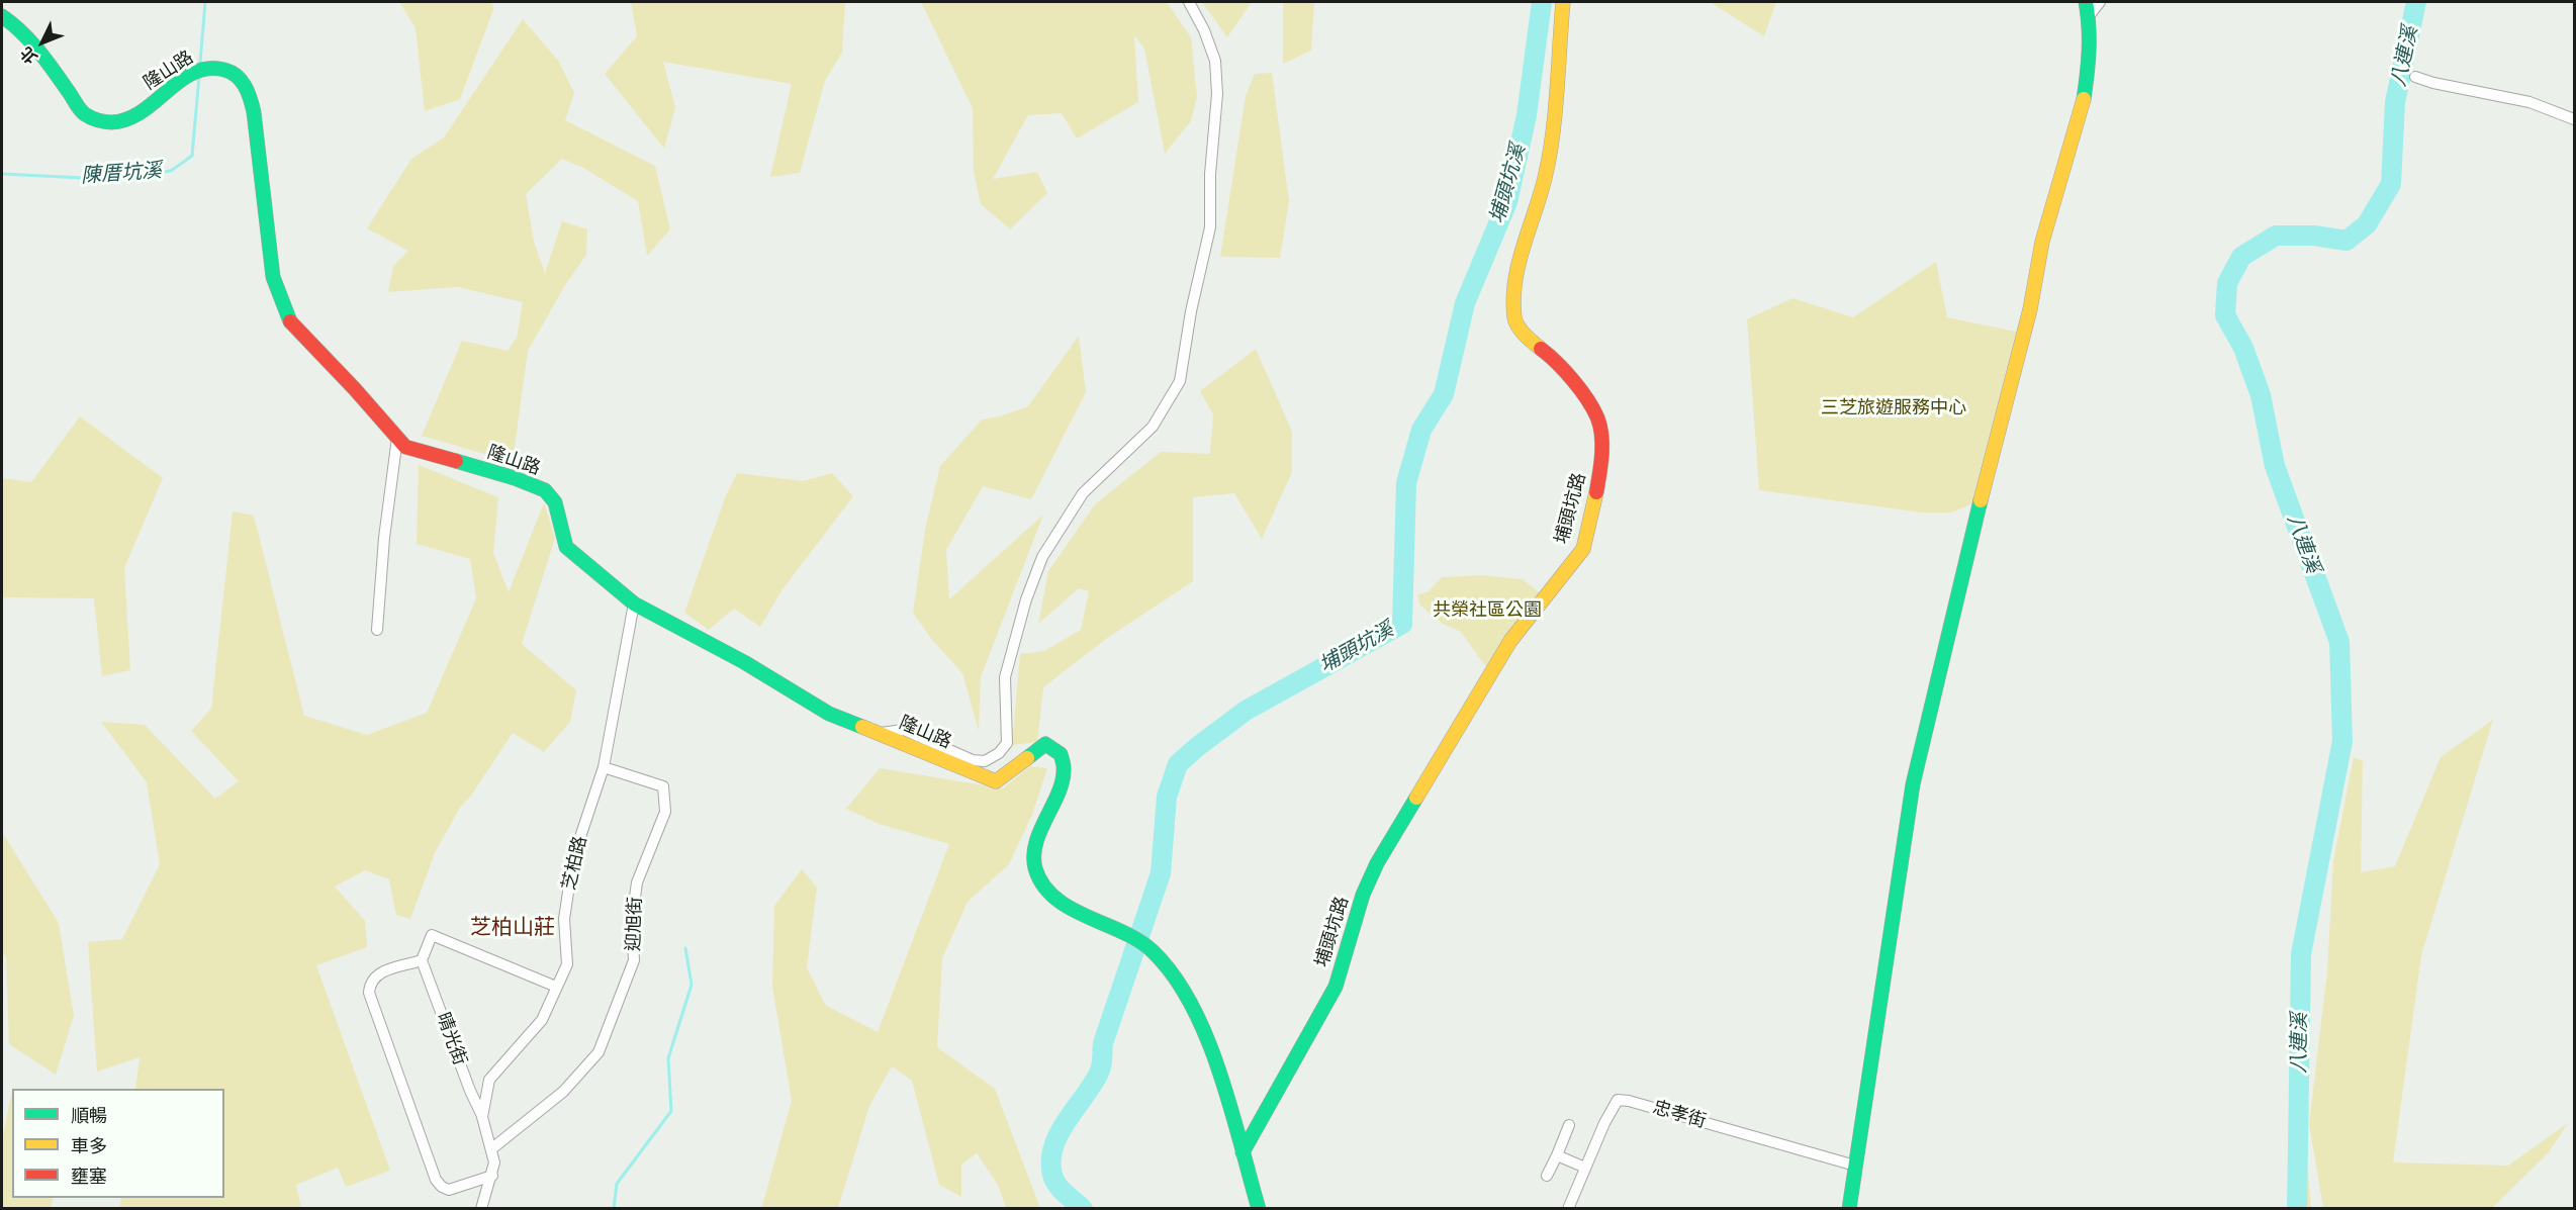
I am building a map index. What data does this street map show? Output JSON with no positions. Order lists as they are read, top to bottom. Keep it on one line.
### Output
{"streets":{"street":["隆山路","埔頭坑路","芝柏路","迎旭街","晴光街","忠孝街"]},"crossings":[["隆山路","埔頭坑路"],["隆山路","芝柏路"],["芝柏路","迎旭街"],["芝柏路","晴光街"]],"districts":["芝柏山莊"],"water":["八連溪","陳厝坑溪","埔頭坑溪"],"parks":["三芝旅遊服務中心","共榮社區公園"],"legend":["順暢","車多","壅塞"],"north":"bottom left"}
